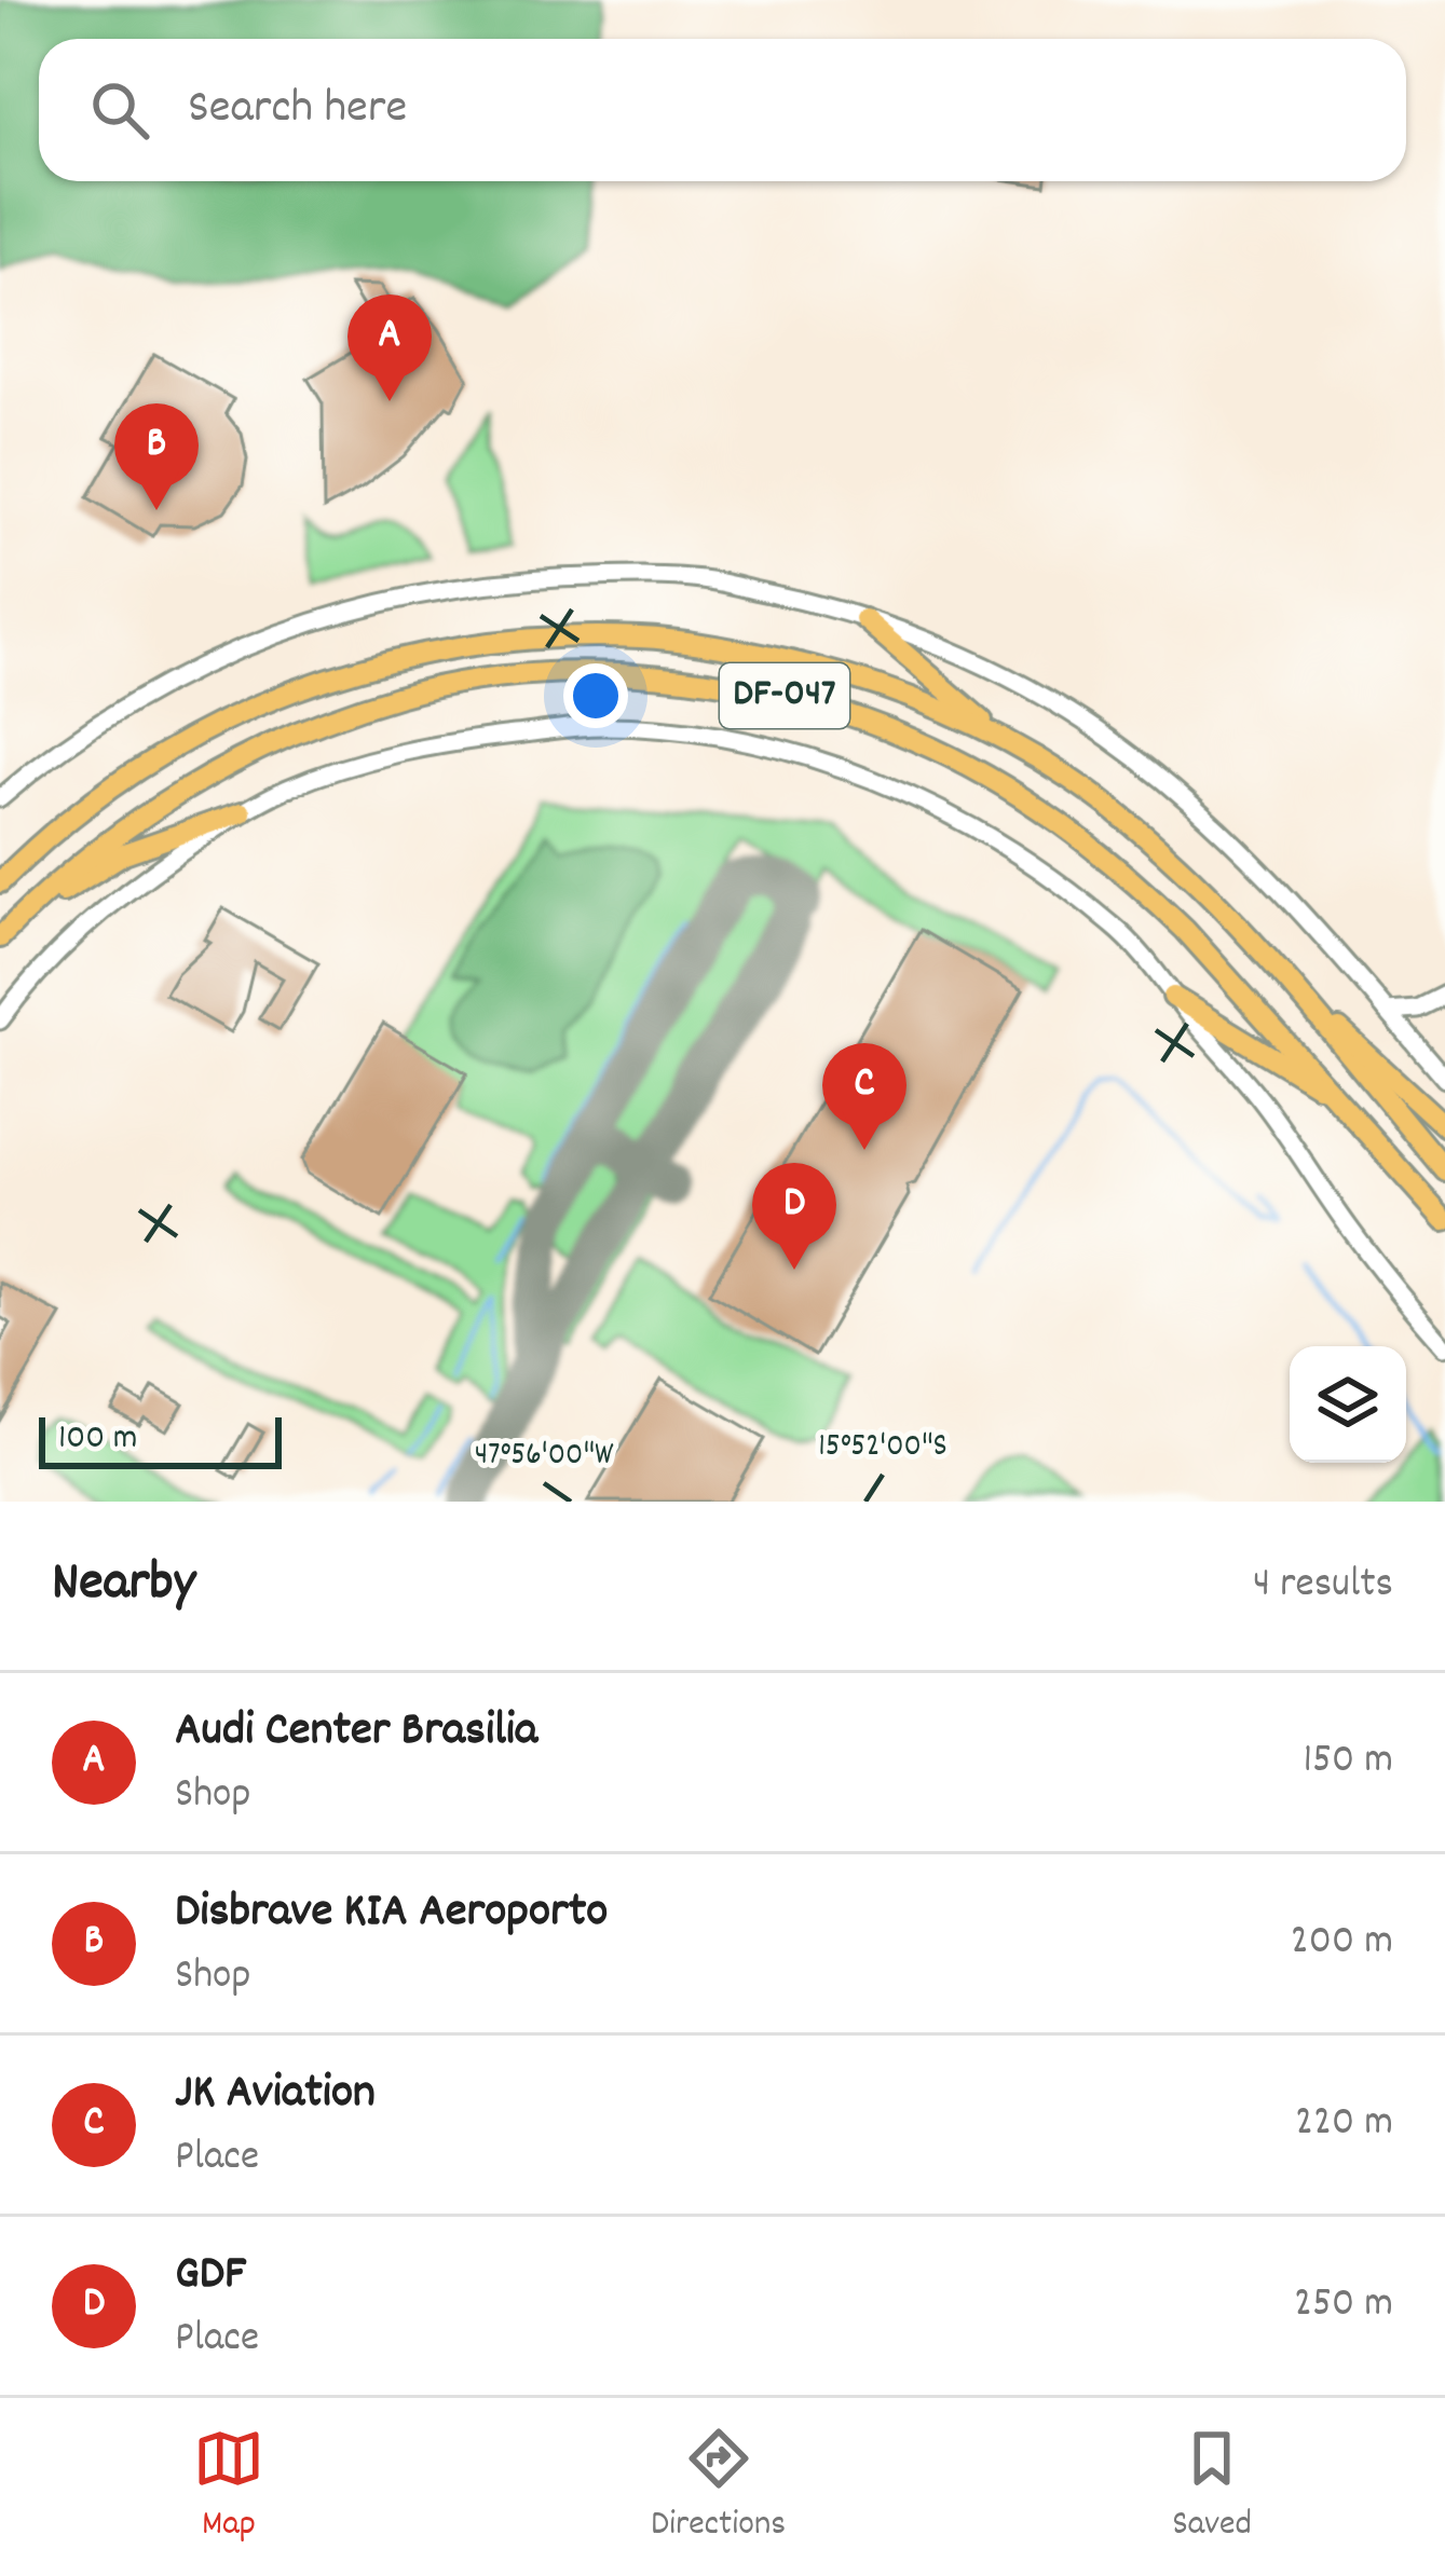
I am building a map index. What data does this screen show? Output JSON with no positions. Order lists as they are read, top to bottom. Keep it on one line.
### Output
{"streets":{"main road":["DF-047"]},"scale_bar":"100 m","page":{"search":"Search here","pins":["A","B","C","D"],"scale":"100 m","heading":["Nearby","4 results"],"list":[{"mark":"A","name":"Audi Center Brasilia","note":"Shop","value":"150 m"},{"mark":"B","name":"Disbrave KIA Aeroporto","note":"Shop","value":"200 m"},{"mark":"C","name":"JK Aviation","note":"Place","value":"220 m"},{"mark":"D","name":"GDF","note":"Place","value":"250 m"}],"nav":["Map","Directions","Saved"]},"coordinates":["15°52'00\"S","47°56'00\"W"]}
